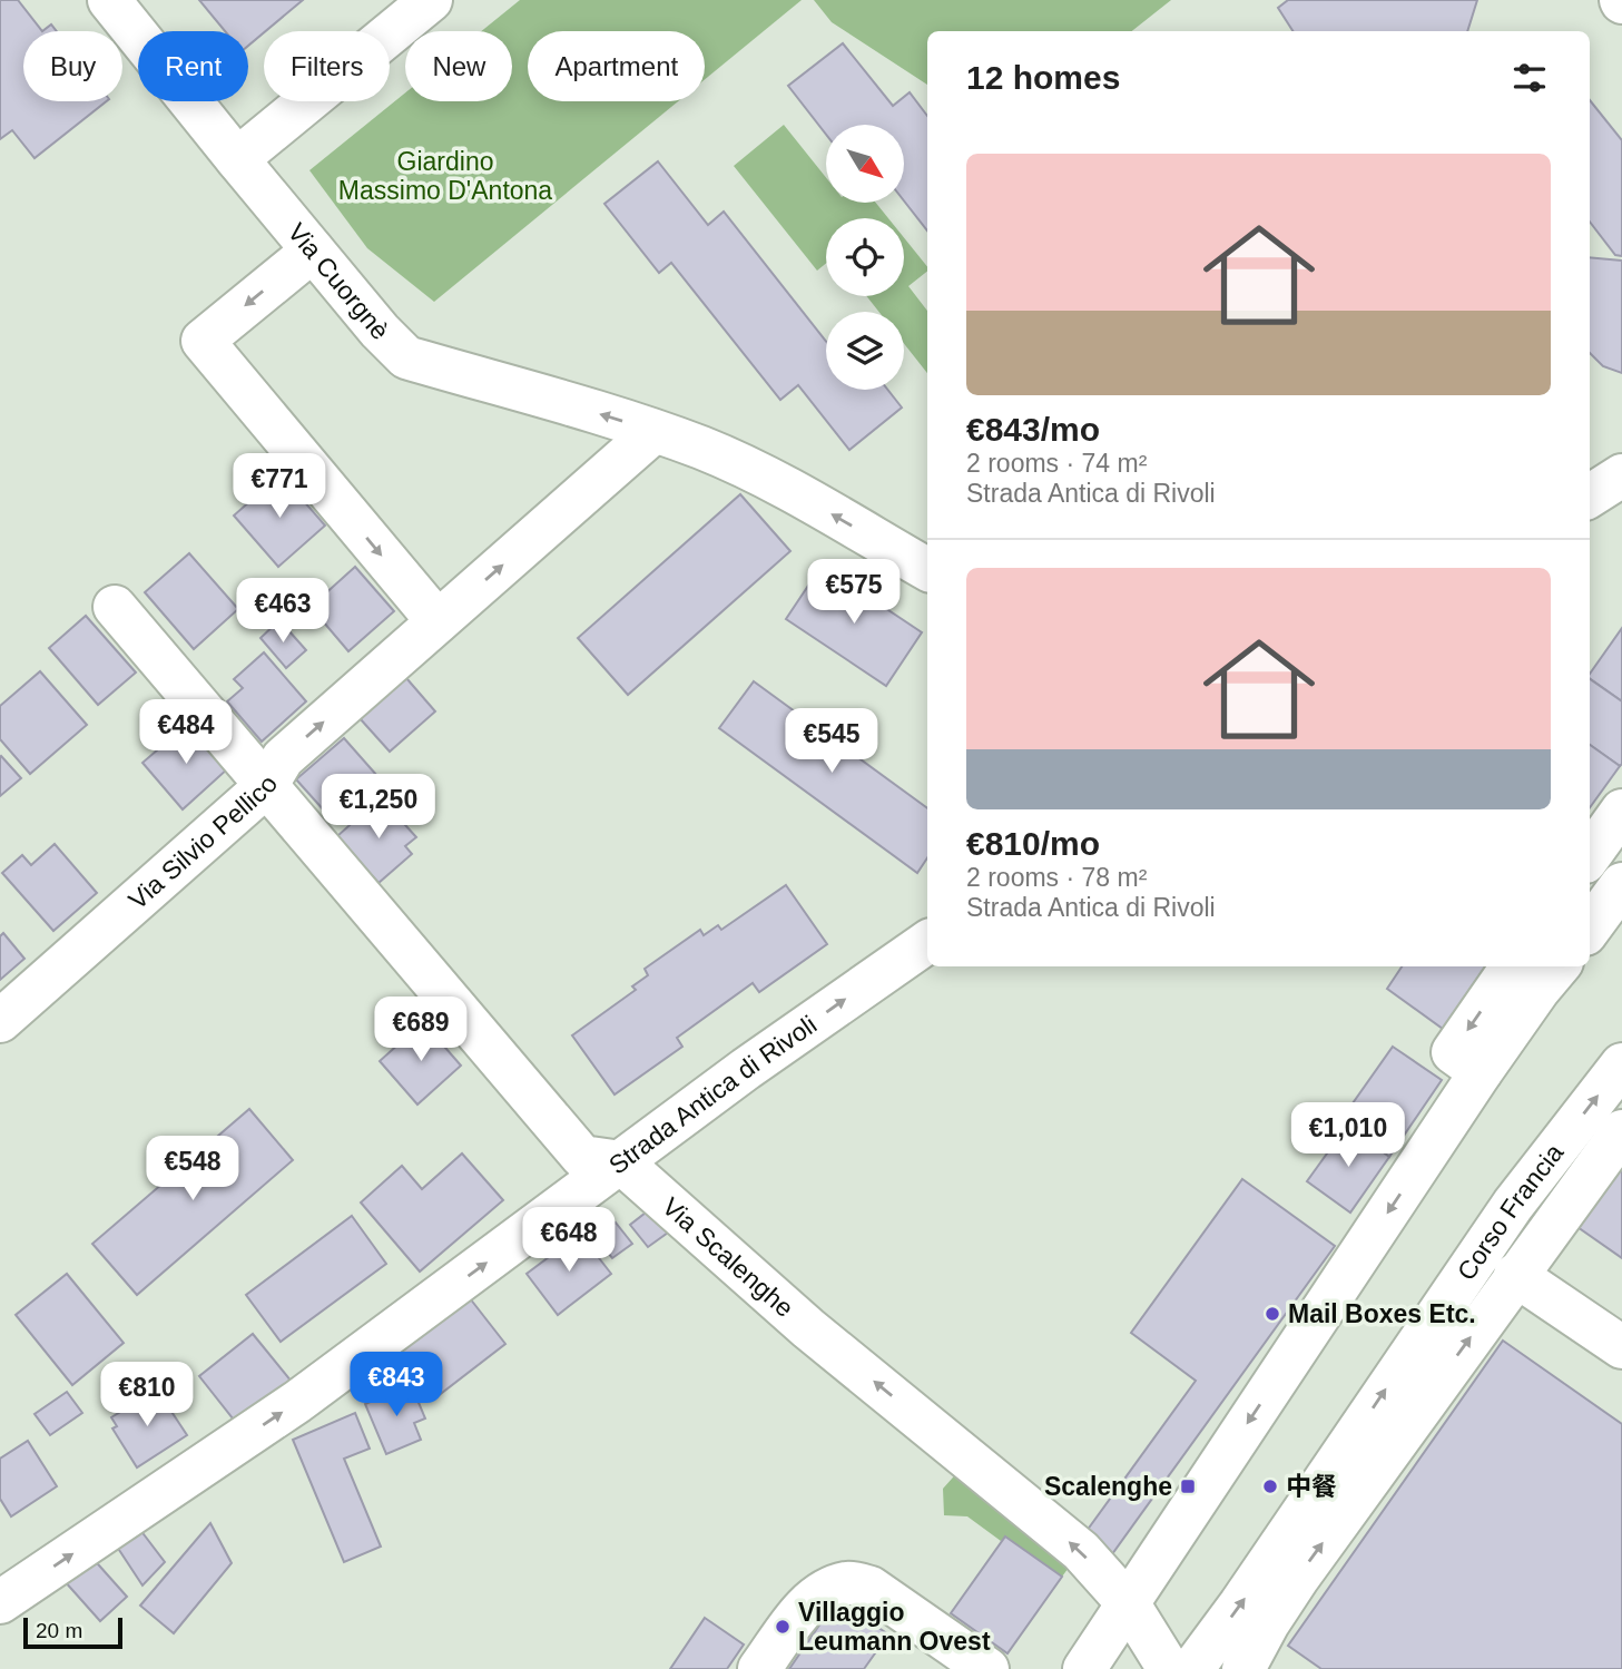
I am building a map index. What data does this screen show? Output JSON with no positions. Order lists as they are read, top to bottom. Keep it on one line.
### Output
{"streets":{"street":["Via Cuorgnè","Via Silvio Pellico","Strada Antica di Rivoli","Corso Francia","Via Scalenghe"]},"crossings":[["Strada Antica di Rivoli","Via Scalenghe"]],"one_way":["Via Cuorgnè","Via Silvio Pellico","Strada Antica di Rivoli","Via Scalenghe"],"parks":["Giardino Massimo D'Antona"],"places":{"other":["Mail Boxes Etc.","中餐","Villaggio Leumann Ovest"],"transit":["Scalenghe"]},"scale_bar":"20 m","north":"bottom right","page":{"chip":["Buy","Rent","Filters","New","Apartment"],"heading":"12 homes","list":[{"name":"€843/mo","note":"2 rooms · 74 m² · Strada Antica di Rivoli"},{"name":"€810/mo","note":"2 rooms · 78 m² · Strada Antica di Rivoli"}],"price":["€771","€575","€463","€484","€545","€1,250","€689","€1,010","€548","€648","€843","€810"],"scale":"20 m"}}
